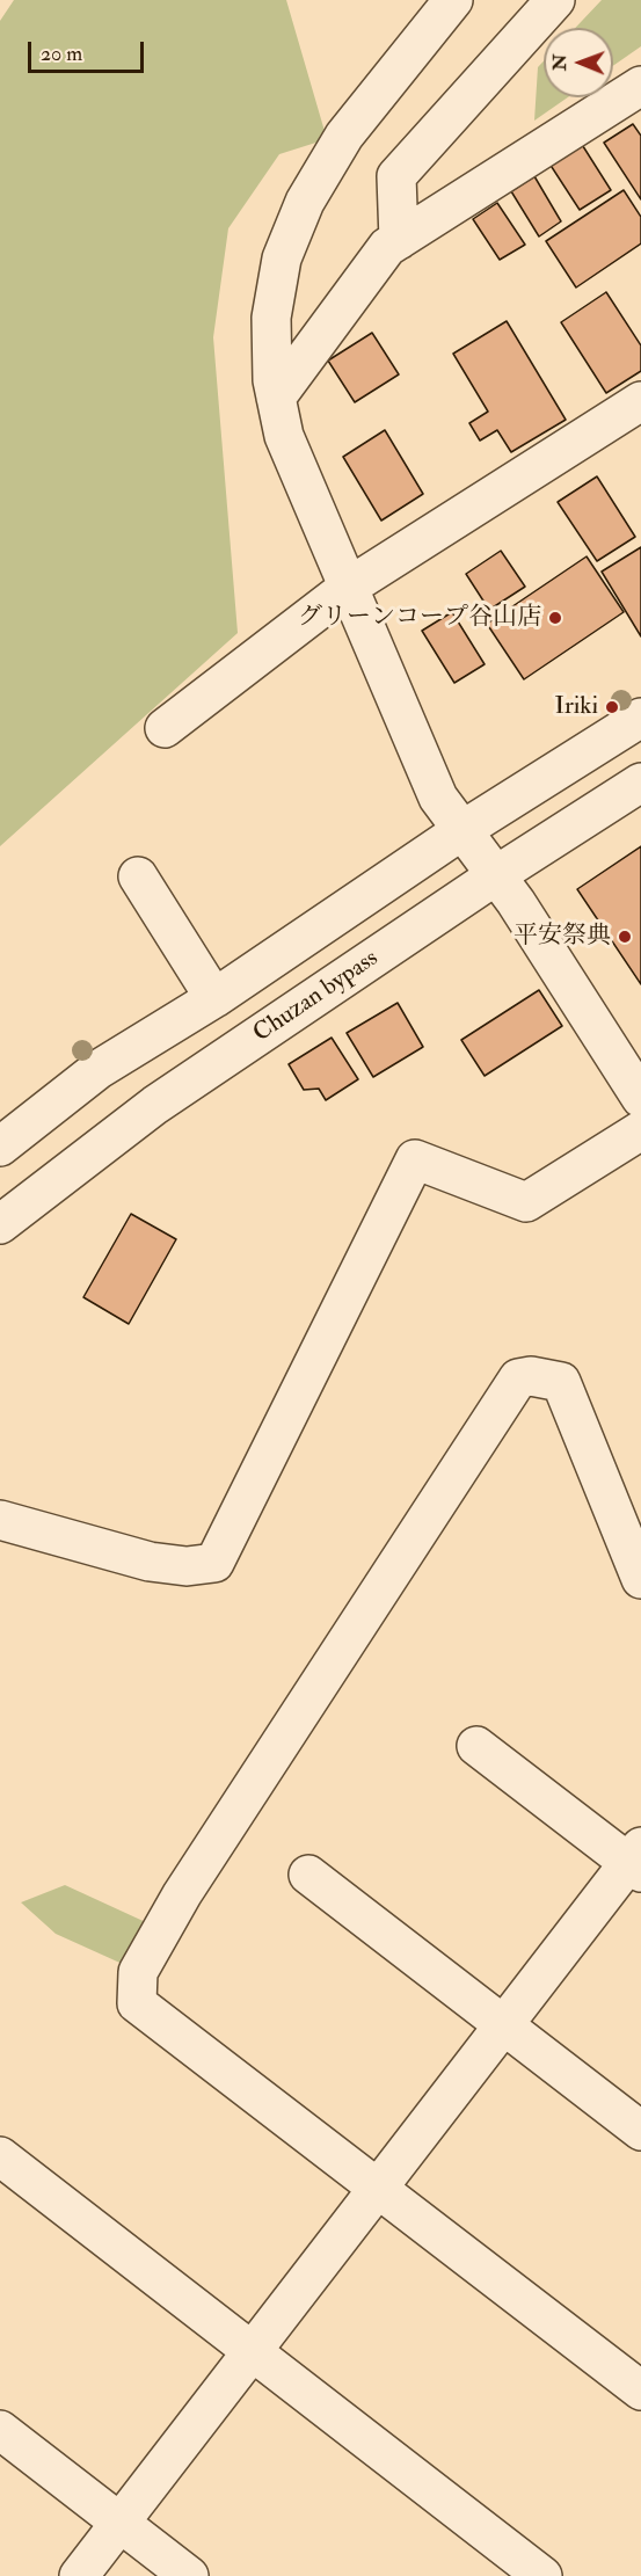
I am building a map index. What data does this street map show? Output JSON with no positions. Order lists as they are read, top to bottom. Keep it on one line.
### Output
{"streets":{"street":["Chuzan bypass"]},"places":["グリーンコープ谷山店","Iriki","平安祭典"],"scale_bar":"20 m","north":"left"}
